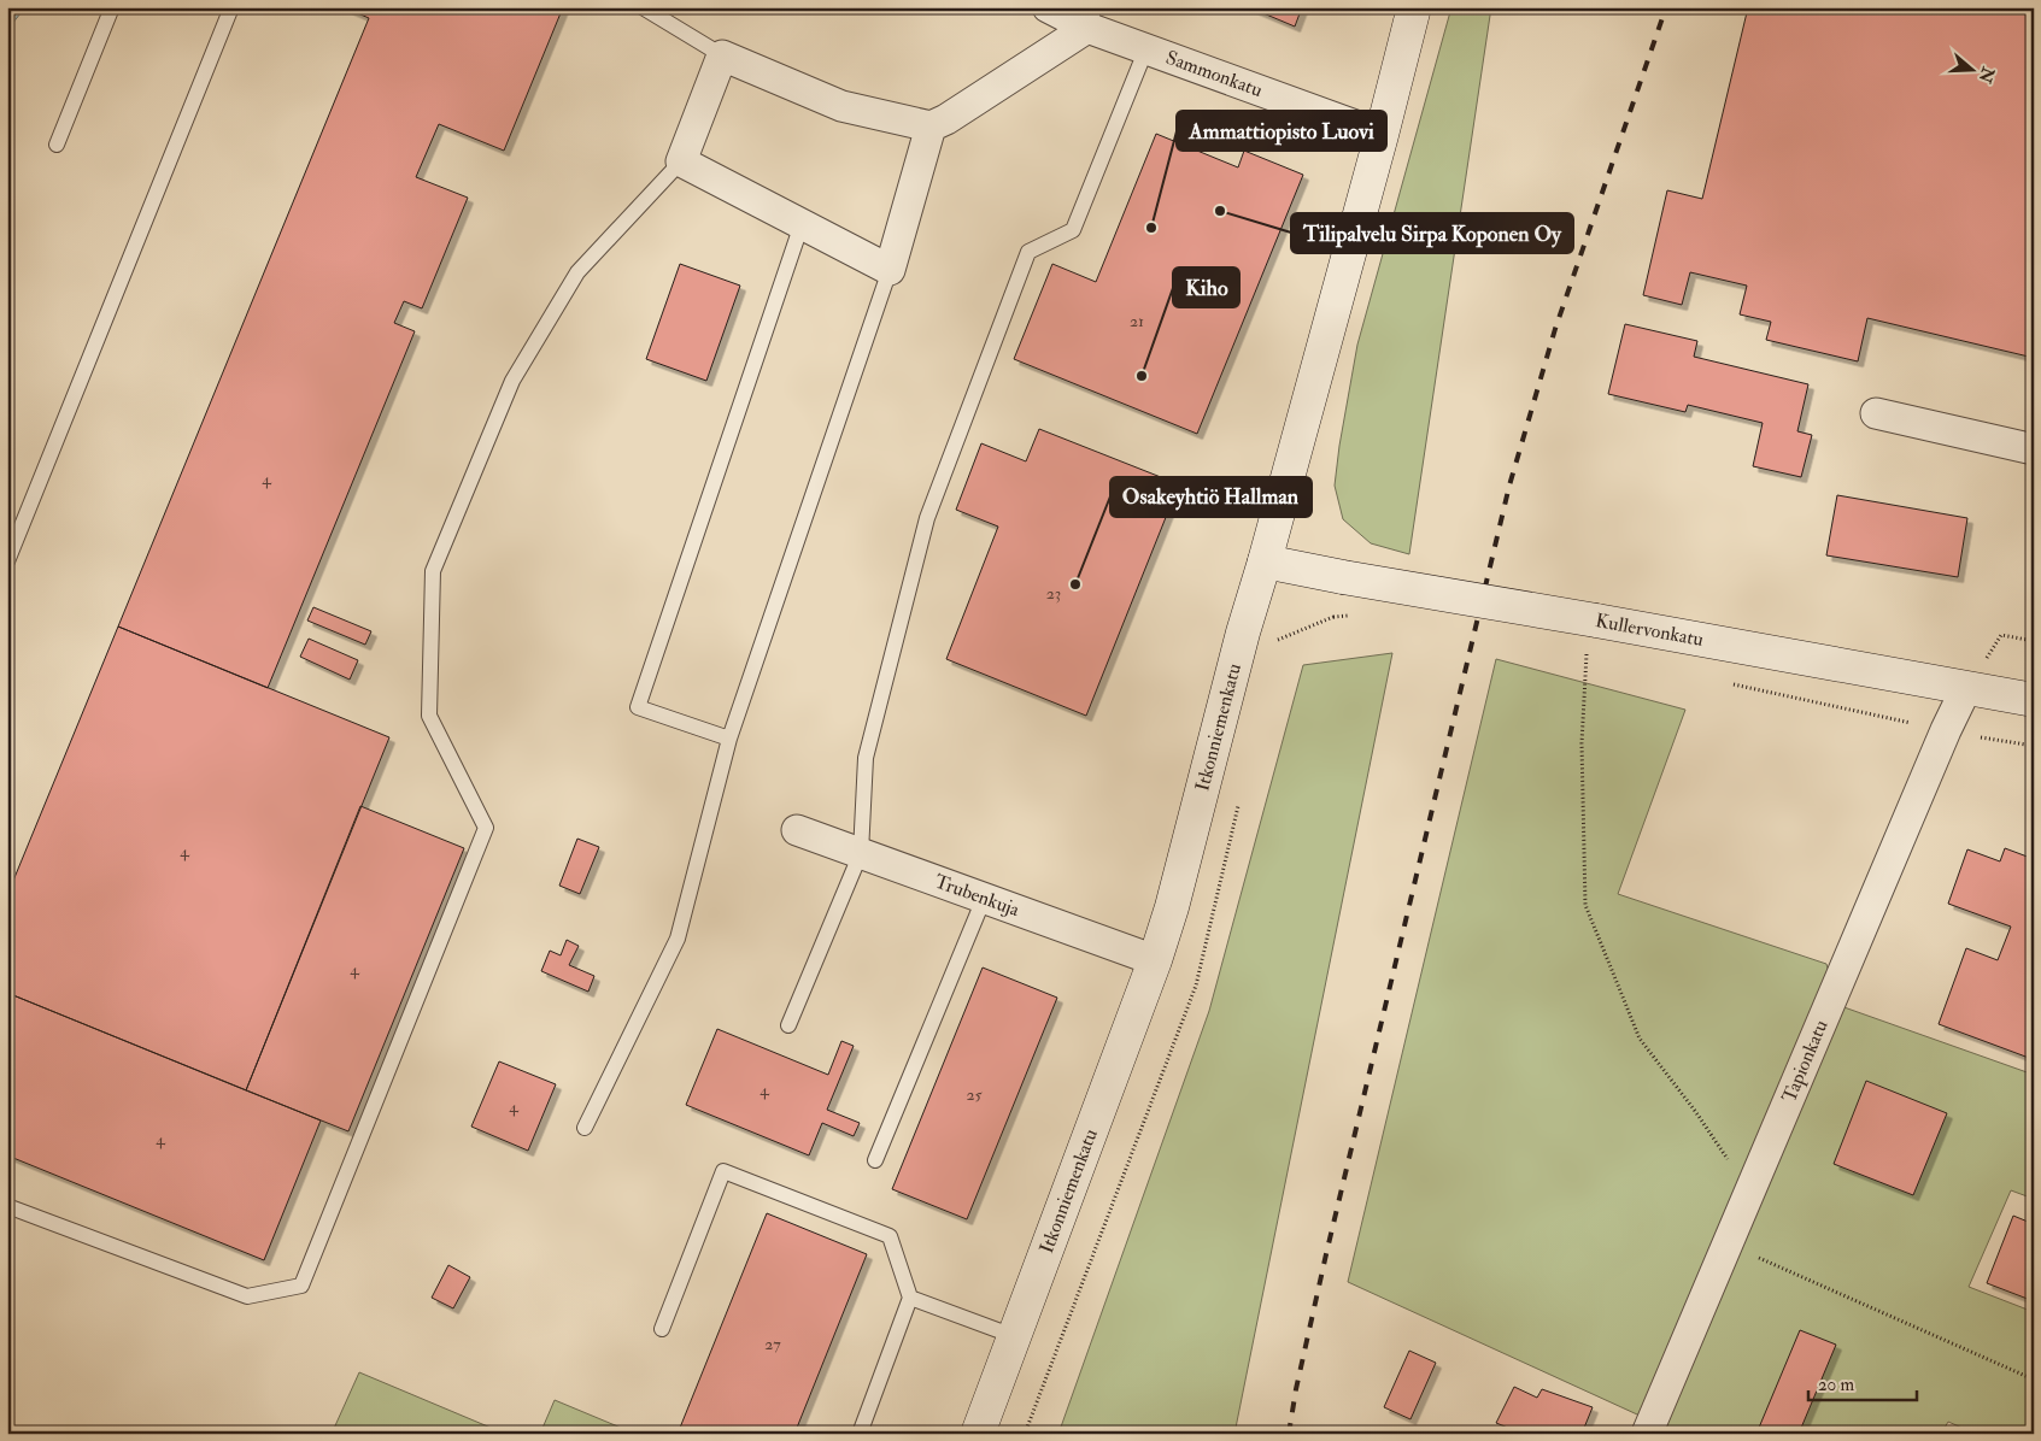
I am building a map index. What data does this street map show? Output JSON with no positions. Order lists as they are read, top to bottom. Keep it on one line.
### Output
{"streets":{"main road":["Kullervonkatu","Itkonniemenkatu"],"street":["Sammonkatu","Trubenkuja","Tapionkatu"]},"crossings":[["Sammonkatu","Itkonniemenkatu"],["Kullervonkatu","Itkonniemenkatu"],["Kullervonkatu","Tapionkatu"],["Itkonniemenkatu","Trubenkuja"]],"places":["Tilipalvelu Sirpa Koponen Oy","Ammattiopisto Luovi","Kiho","Osakeyhtiö Hallman"],"house_numbers":["21","4","23","4","4","4","25","4","4","27"],"scale_bar":"20 m","north":"right"}
